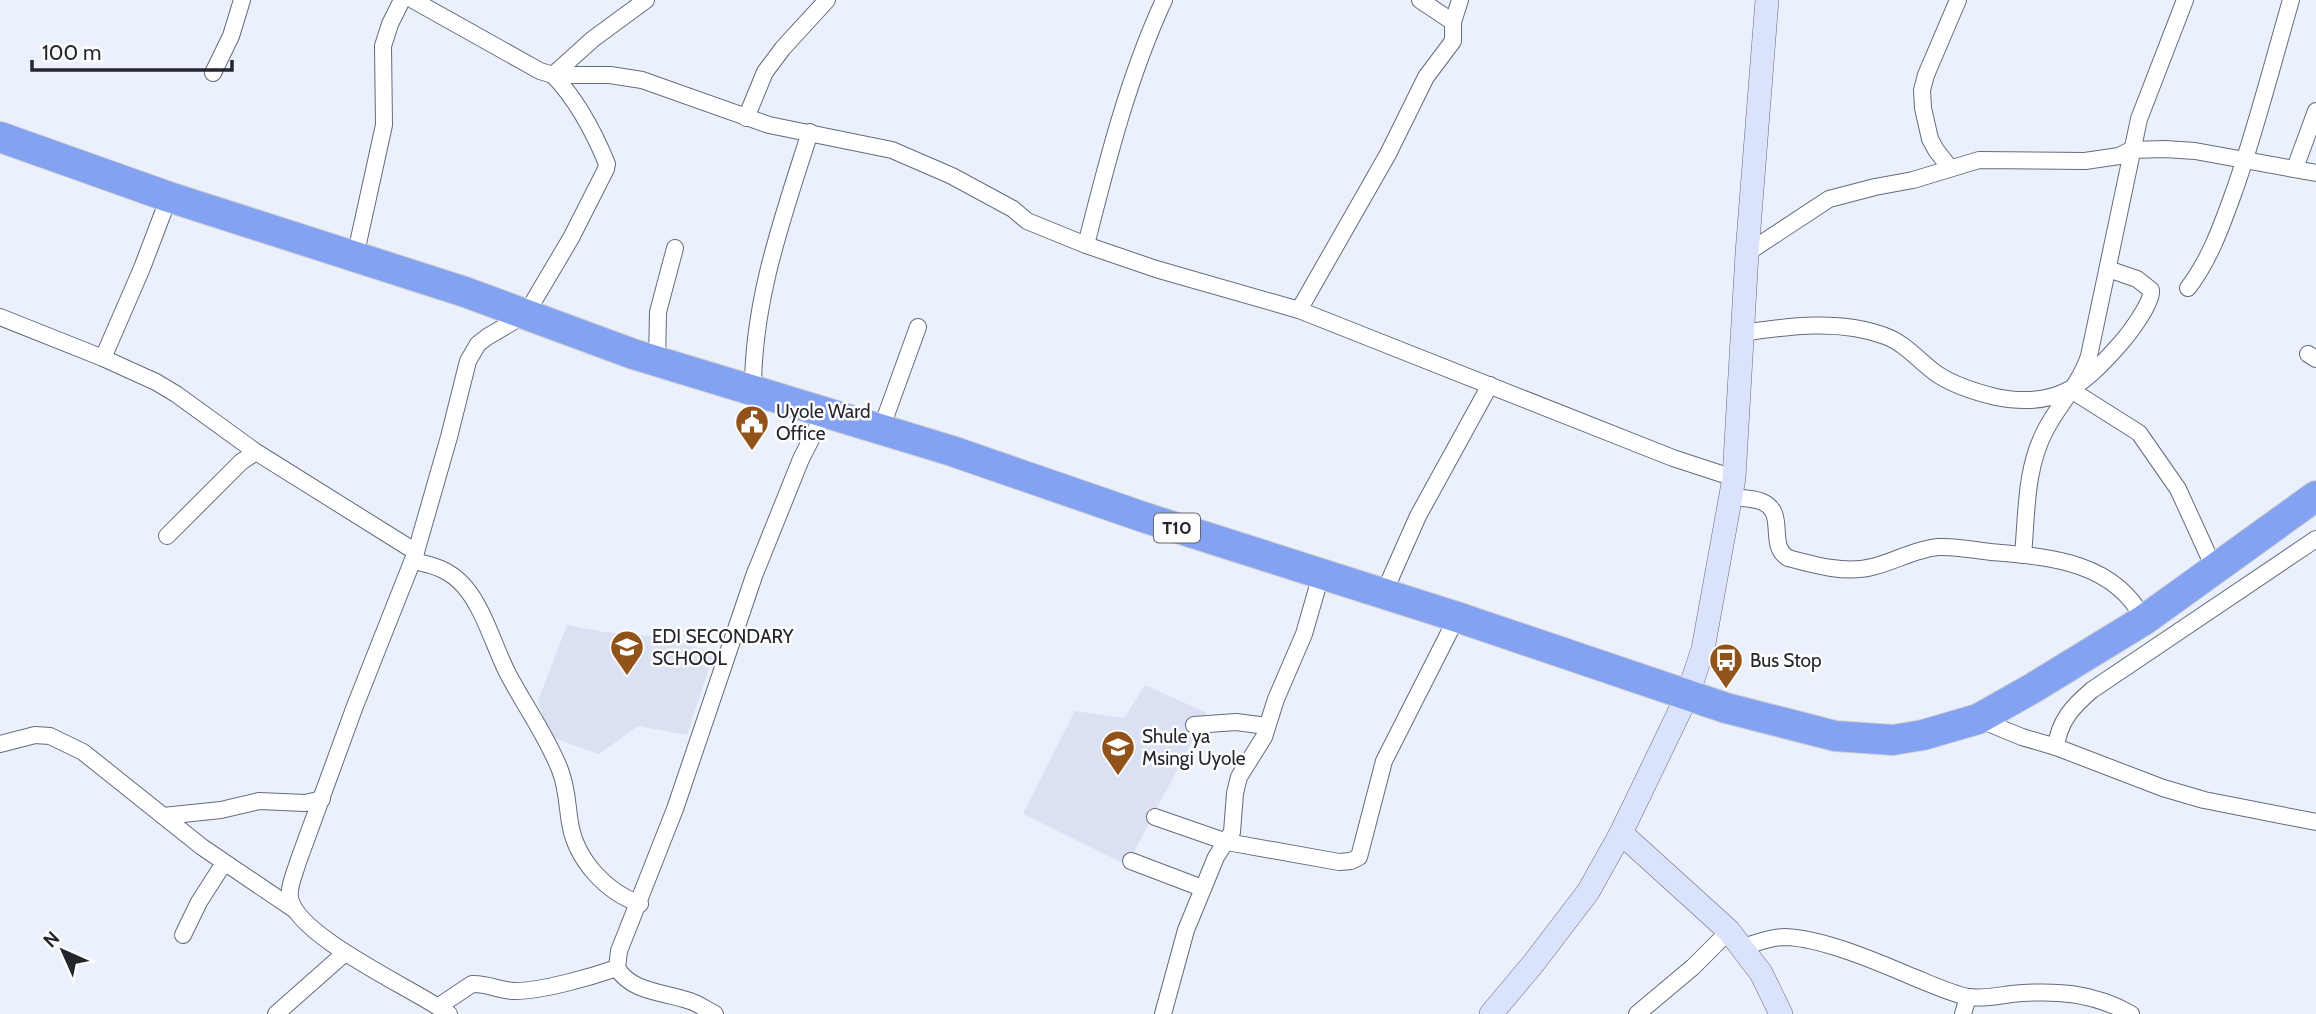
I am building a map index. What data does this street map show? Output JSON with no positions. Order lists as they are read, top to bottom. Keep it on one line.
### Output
{"streets":{"highway":["T10"]},"places":{"public building":["Uyole Ward Office"],"school or university":["EDI SECONDARY SCHOOL","Shule ya Msingi Uyole"],"bus stop":["Bus Stop"]},"scale_bar":"100 m","north":"top left"}
